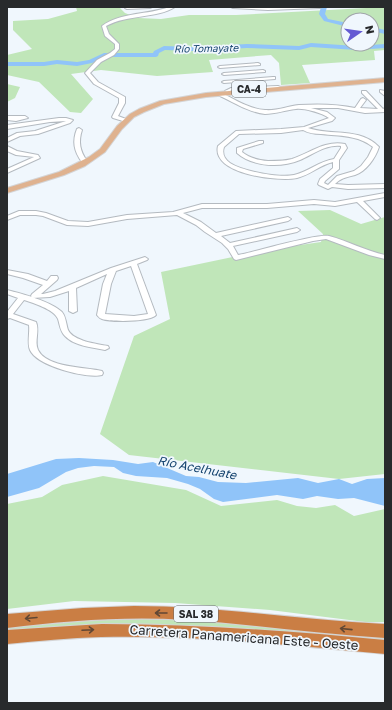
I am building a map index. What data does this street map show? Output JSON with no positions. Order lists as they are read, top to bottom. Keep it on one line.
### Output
{"streets":{"highway":["SAL 38","Carretera Panamericana Este - Oeste"],"main road":["CA-4"]},"water":["Río Tomayate","Río Acelhuate"],"north":"right"}
